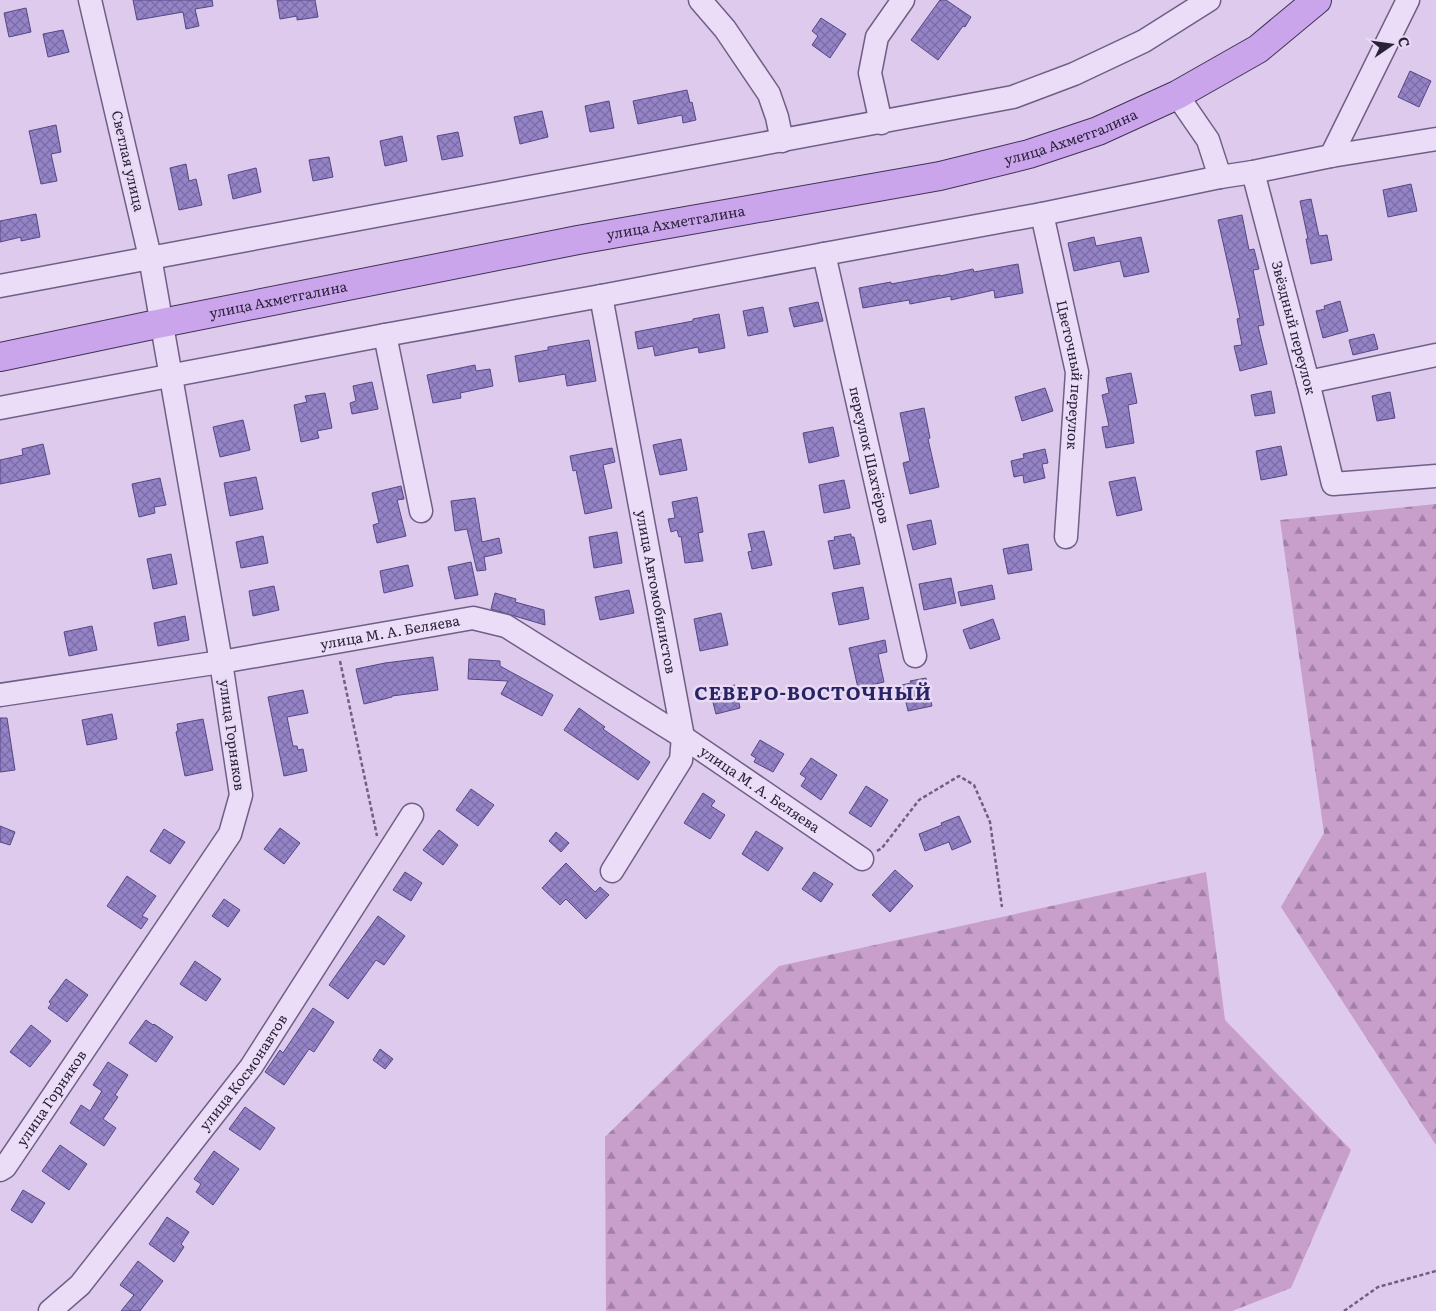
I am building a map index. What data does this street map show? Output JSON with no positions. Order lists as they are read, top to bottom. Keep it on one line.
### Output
{"streets":{"main road":["улица Ахметгалина"],"street":["Светлая улица","Звёздный переулок","Цветочный переулок","переулок Шахтёров","улица Автомобилистов","улица М. А. Беляева","улица Горняков","улица Космонавтов"]},"crossings":[["улица Ахметгалина","Светлая улица"],["улица Ахметгалина","улица Горняков"],["Светлая улица","улица Горняков"],["улица Автомобилистов","улица М. А. Беляева"],["улица М. А. Беляева","улица Горняков"]],"districts":["СЕВЕРО-ВОСТОЧНЫЙ"],"north":"right"}
